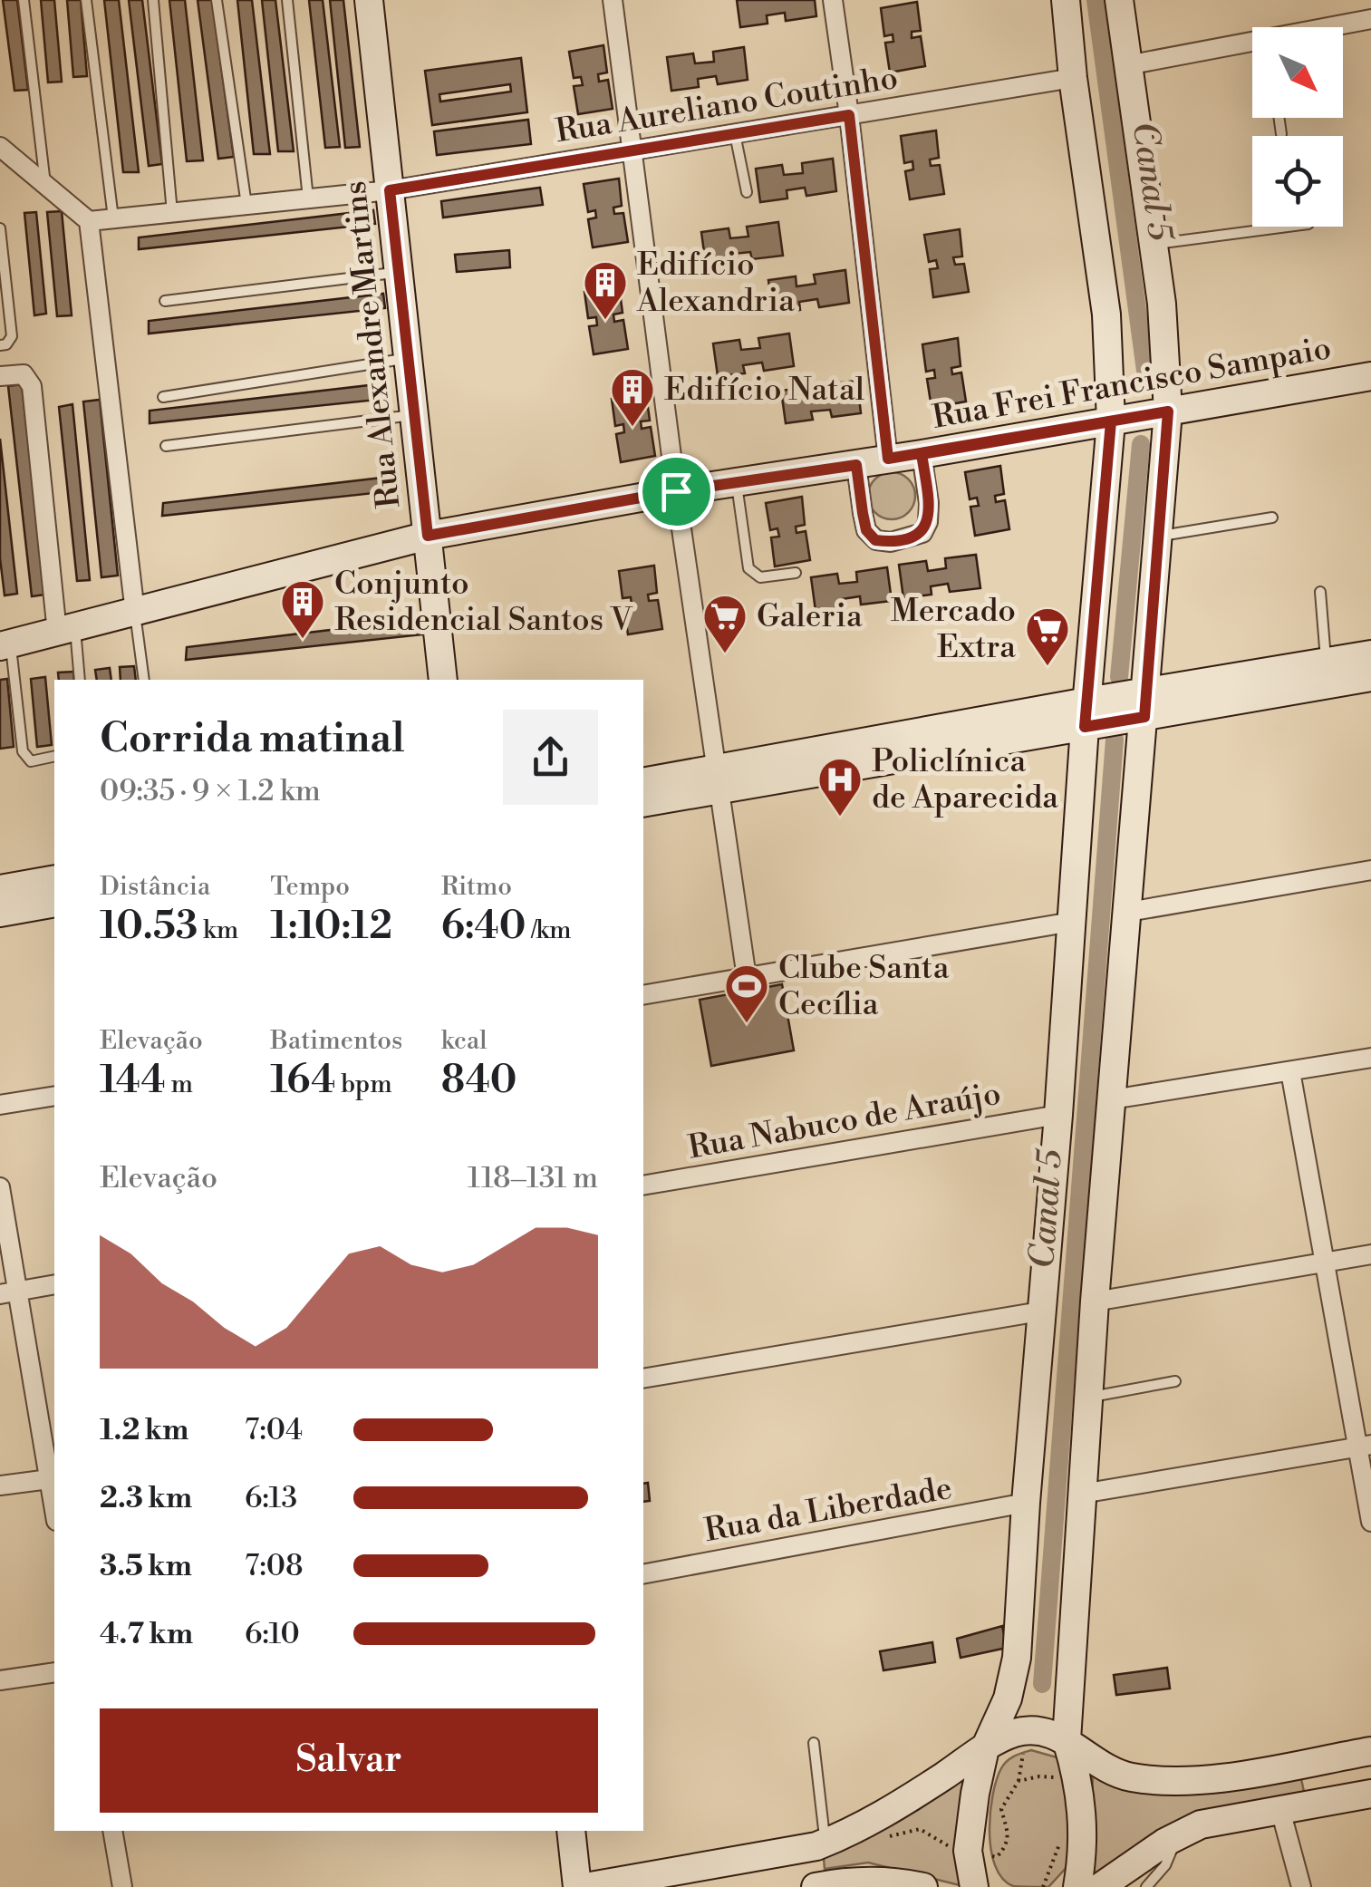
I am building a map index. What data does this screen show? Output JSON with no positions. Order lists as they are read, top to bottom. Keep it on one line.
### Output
{"streets":{"main road":["Rua Alexandre Martins","Rua Frei Francisco Sampaio"],"street":["Rua Aureliano Coutinho","Rua Nabuco de Araújo","Rua da Liberdade"]},"crossings":[["Rua Aureliano Coutinho","Rua Alexandre Martins"],["Rua Alexandre Martins","Rua Frei Francisco Sampaio"]],"water":["Canal 5"],"places":{"building":["Edifício Alexandria","Edifício Natal","Conjunto Residencial Santos V"],"supermarket":["Galeria","Mercado Extra"],"hospital":["Policlínica de Aparecida"],"sports":["Clube Santa Cecília"]},"north":"bottom right","page":{"heading":["Corrida matinal","09:35 · 9 × 1.2 km"],"stats":[["Distância","10.53 km"],["Tempo","1:10:12"],["Ritmo","6:40 /km"],["Elevação","144 m"],["Batimentos","164 bpm"],["kcal","840"]],"chart":["Elevação","118–131 m"],"list":[{"name":"1.2 km","note":"7:04"},{"name":"2.3 km","note":"6:13"},{"name":"3.5 km","note":"7:08"},{"name":"4.7 km","note":"6:10"}],"buttons":"Salvar"}}
